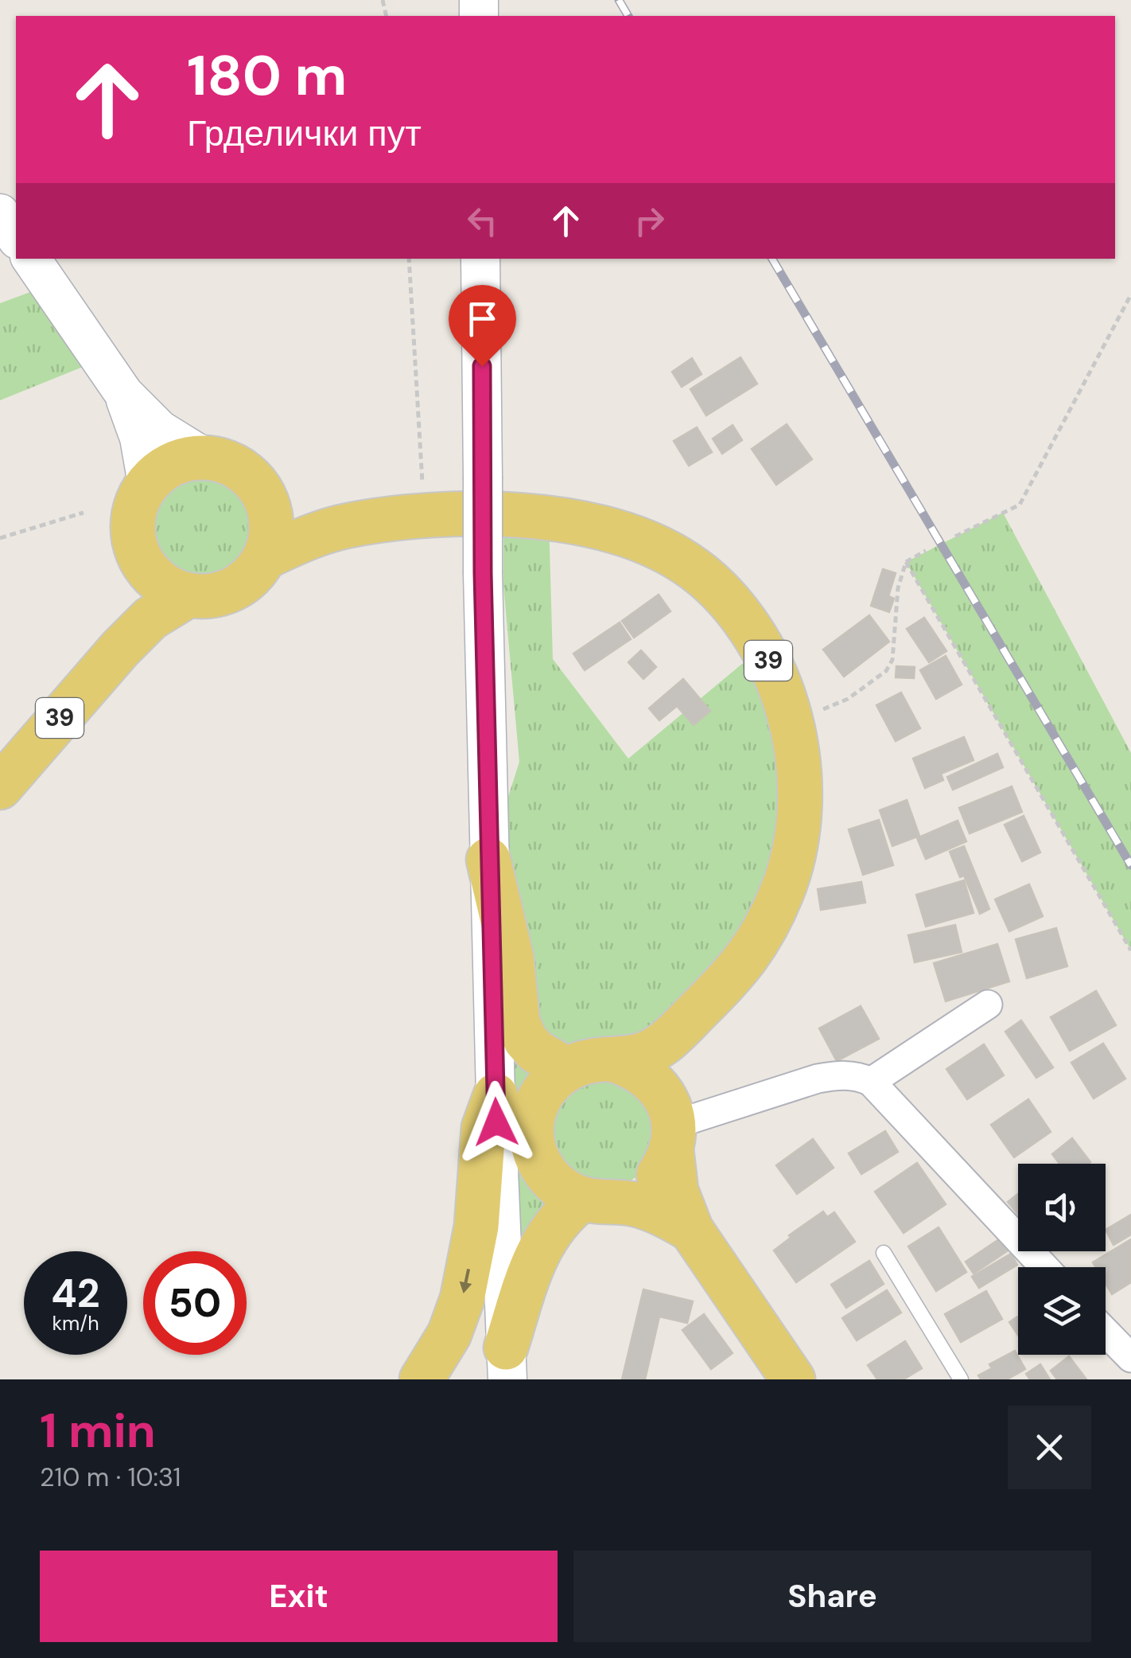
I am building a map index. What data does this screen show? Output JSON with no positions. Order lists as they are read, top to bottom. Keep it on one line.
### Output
{"streets":{"main road":["39"]},"page":{"turn":["180 m","Грделички пут"],"speed":"42 km/h","limit":"50","heading":["1 min","210 m · 10:31"],"buttons":["Exit","Share"]}}
